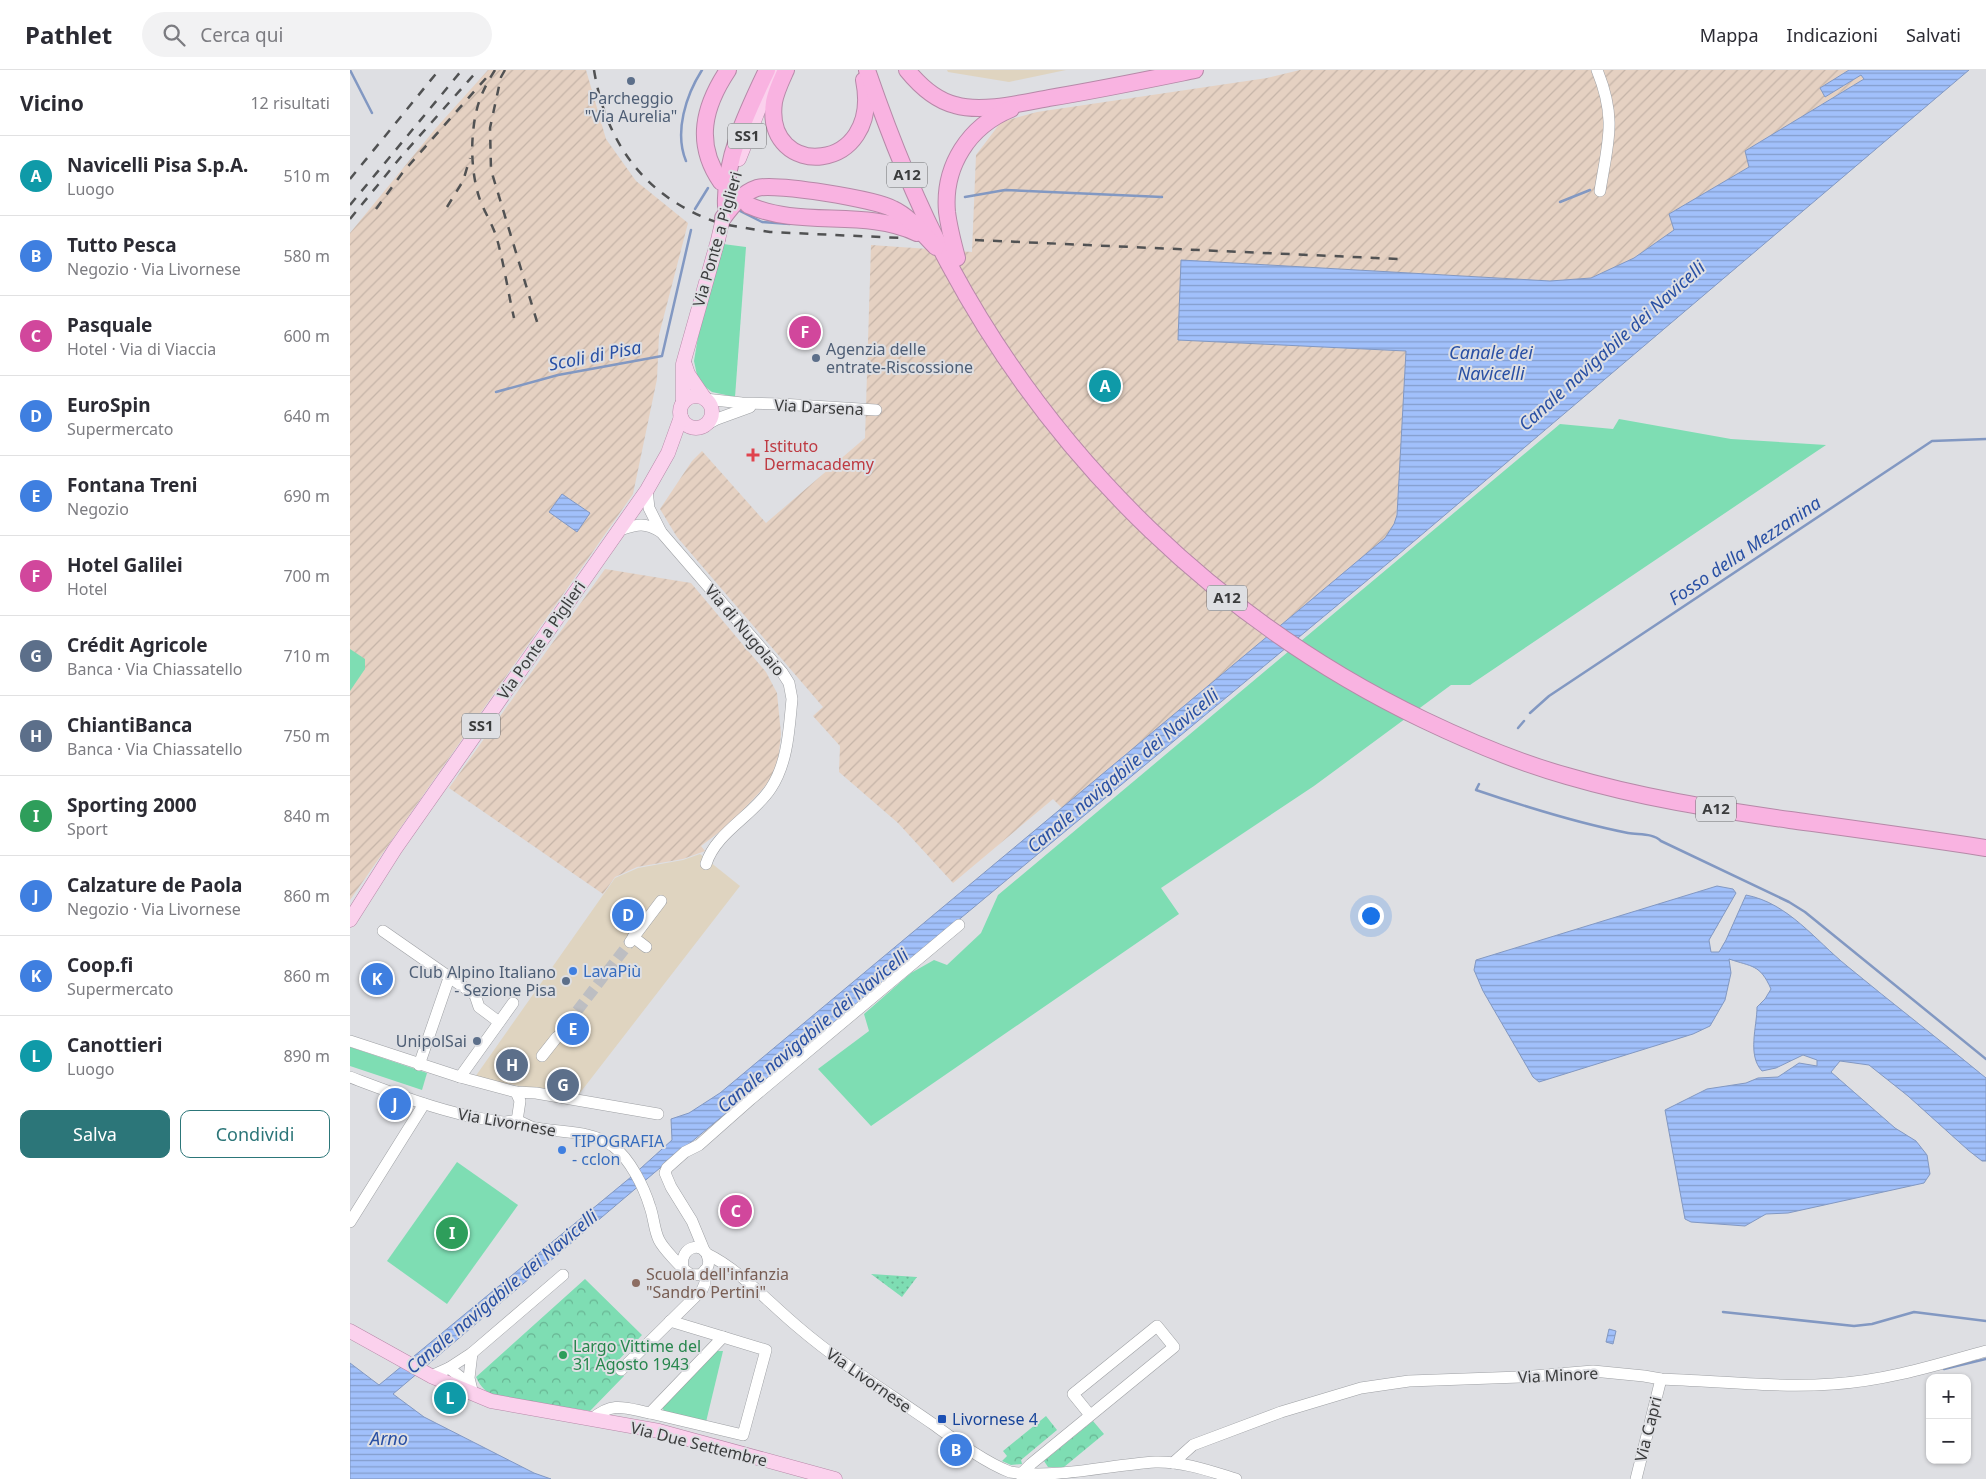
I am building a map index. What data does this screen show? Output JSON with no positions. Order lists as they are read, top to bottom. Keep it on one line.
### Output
{"streets":{"highway":["A12"],"main road":["SS1","Via Ponte a Piglieri","Via Due Settembre"],"street":["Via Darsena","Via di Nugolaio","Via Livornese","Via Minore","Via Capri"]},"crossings":[["SS1","Via Ponte a Piglieri"],["SS1","Via Darsena"],["Via Ponte a Piglieri","Via Darsena"],["Via Ponte a Piglieri","Via di Nugolaio"],["Via Livornese","Via Minore"],["Via Minore","Via Capri"]],"water":["Canale navigabile dei Navicelli","Canale dei Navicelli","Scoli di Pisa","Fosso della Mezzanina","Arno"],"places":{"other":["Parcheggio \"Via Aurelia\"","Agenzia delle entrate-Riscossione","LavaPiù","Club Alpino Italiano - Sezione Pisa","UnipolSai","TIPOGRAFIA - cclon","Scuola dell'infanzia \"Sandro Pertini\"","Largo Vittime del 31 Agosto 1943"],"health":["Istituto Dermacademy"],"transit":["Livornese 4"]},"page":{"header":"Pathlet","search":"Cerca qui","nav":["Mappa","Indicazioni","Salvati"],"heading":["Vicino","12 risultati"],"list":[{"mark":"A","name":"Navicelli Pisa S.p.A.","note":"Luogo","value":"510 m"},{"mark":"B","name":"Tutto Pesca","note":"Negozio · Via Livornese","value":"580 m"},{"mark":"C","name":"Pasquale","note":"Hotel · Via di Viaccia","value":"600 m"},{"mark":"D","name":"EuroSpin","note":"Supermercato","value":"640 m"},{"mark":"E","name":"Fontana Treni","note":"Negozio","value":"690 m"},{"mark":"F","name":"Hotel Galilei","note":"Hotel","value":"700 m"},{"mark":"G","name":"Crédit Agricole","note":"Banca · Via Chiassatello","value":"710 m"},{"mark":"H","name":"ChiantiBanca","note":"Banca · Via Chiassatello","value":"750 m"},{"mark":"I","name":"Sporting 2000","note":"Sport","value":"840 m"},{"mark":"J","name":"Calzature de Paola","note":"Negozio · Via Livornese","value":"860 m"},{"mark":"K","name":"Coop.fi","note":"Supermercato","value":"860 m"},{"mark":"L","name":"Canottieri","note":"Luogo","value":"890 m"}],"pins":["F","A","D","K","E","H","G","J","C","I","L","B"],"buttons":["Salva","Condividi"],"map_buttons":["+","−"]}}
